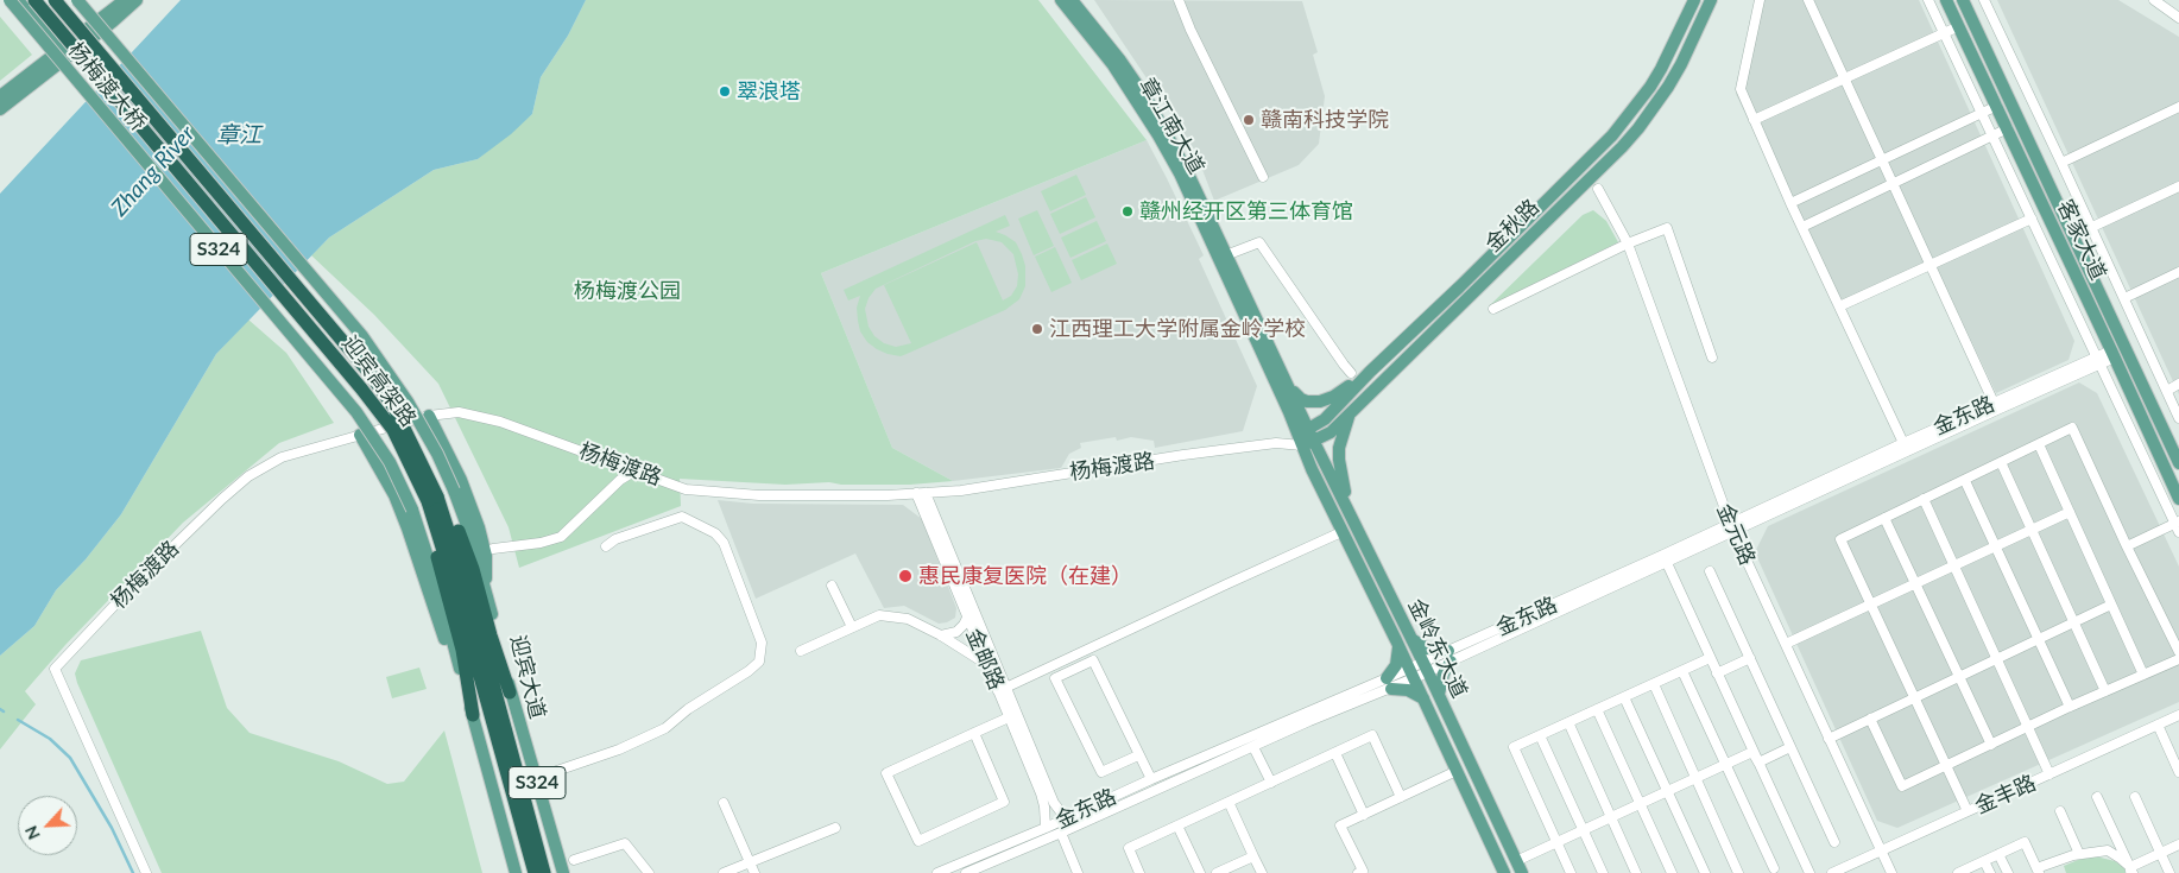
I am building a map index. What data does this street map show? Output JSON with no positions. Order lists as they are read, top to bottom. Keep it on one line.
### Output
{"streets":{"highway":["迎宾高架路"],"main road":["杨梅渡大桥","章江南大道","金秋路","客家大道","S324","金岭东大道","迎宾大道"],"street":["金东路","杨梅渡路","金元路","金邮路","金丰路"]},"crossings":[["杨梅渡大桥","迎宾高架路"],["杨梅渡大桥","迎宾大道"],["章江南大道","金秋路"],["章江南大道","杨梅渡路"],["章江南大道","金岭东大道"],["金秋路","杨梅渡路"],["金秋路","金岭东大道"],["客家大道","金东路"],["迎宾高架路","迎宾大道"],["金东路","金元路"],["金东路","金岭东大道"],["金东路","金邮路"],["杨梅渡路","金岭东大道"],["杨梅渡路","金邮路"],["金元路","金丰路"]],"water":["章江","Zhang River"],"parks":["杨梅渡公园"],"places":["翠浪塔","赣南科技学院","赣州经开区第三体育馆","江西理工大学附属金岭学校","惠民康复医院（在建）"],"north":"bottom left"}
